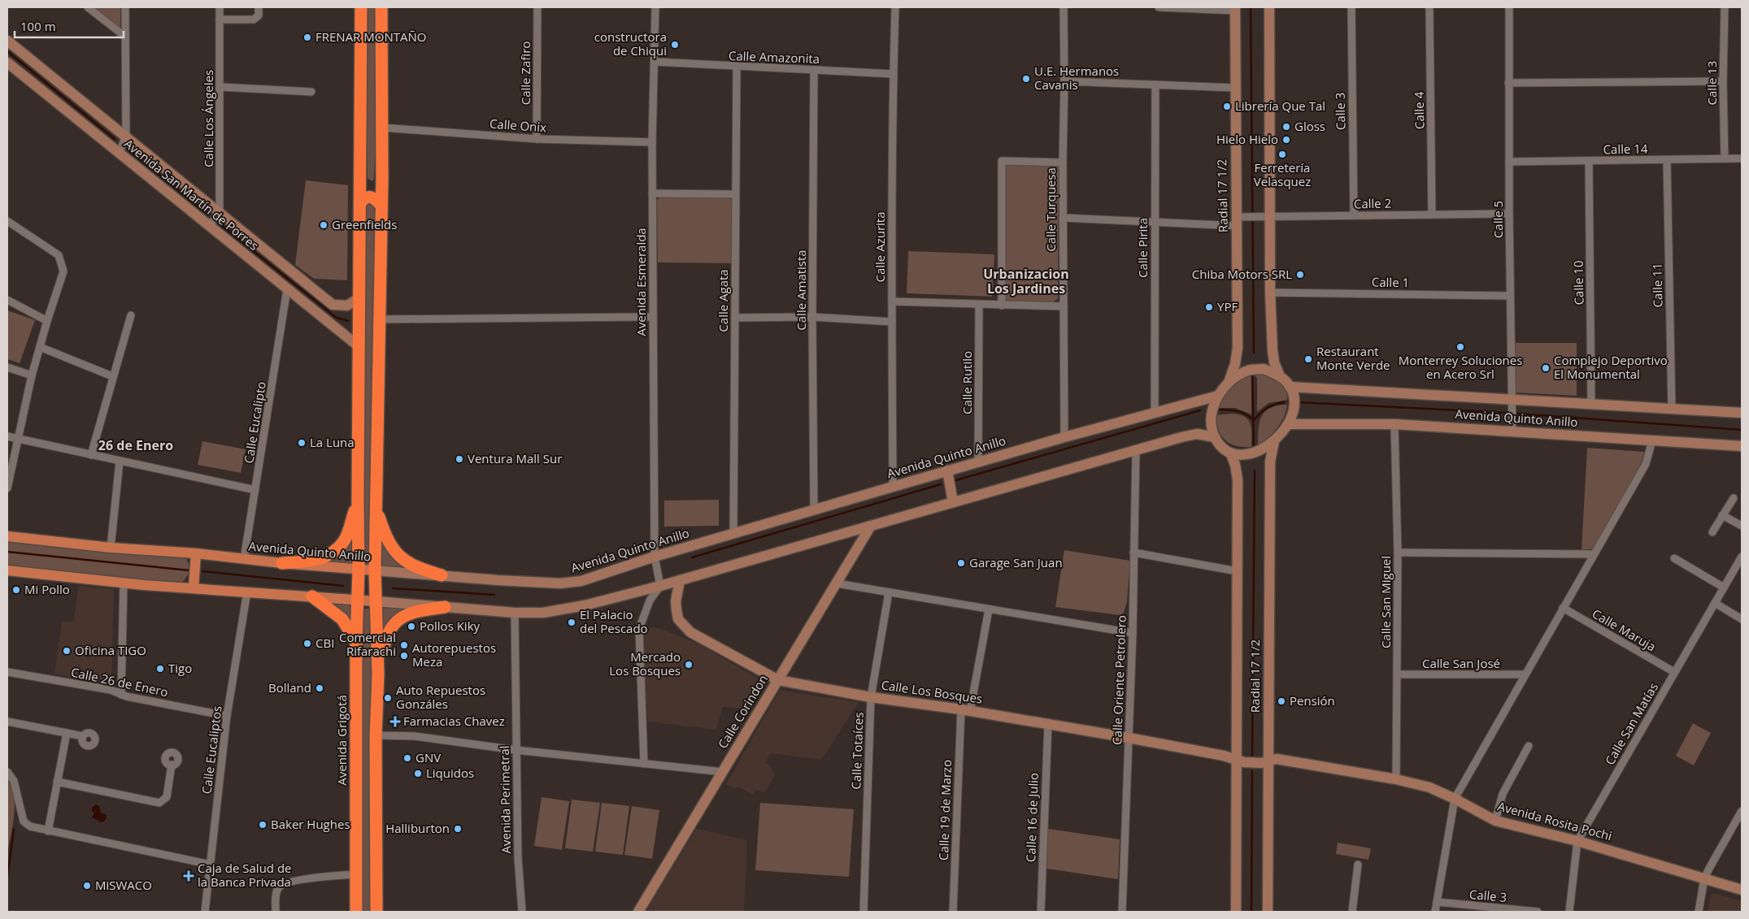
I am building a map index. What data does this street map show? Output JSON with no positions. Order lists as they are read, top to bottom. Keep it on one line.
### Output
{"streets":{"highway":["Avenida Grigotá"],"main road":["Avenida San Martín de Porres","Radial 17 1/2","Avenida Quinto Anillo","Calle Los Bosques","Calle Corindon","Avenida Rosita Pochi"],"street":["Calle Amazonita","Calle Zafiro","Calle 13","Calle 4","Calle 3","Calle Los Ángeles","Calle Onix","Calle 14","Calle 2","Calle Turquesa","Calle 5","Calle Azurita","Calle Pirita","Avenida Esmeralda","Calle 1","Calle 10","Calle 11","Calle Amatista","Calle Agata","Calle Rutilo","Calle Eucalipto","Calle San Miguel","Calle Maruja","Calle San José","Calle Oriente Petrolero","Calle 26 de Enero","Calle San Matías","Calle Eucaliptos","Calle Totaíces","Avenida Perimetral","Calle 19 de Marzo","Calle 16 de Julio"]},"crossings":[["Calle Amazonita","Calle Azurita"],["Calle Amazonita","Avenida Esmeralda"],["Calle Amazonita","Calle Amatista"],["Calle Amazonita","Calle Agata"],["Calle Zafiro","Calle Onix"],["Calle 13","Calle 14"],["Calle 4","Calle 2"],["Calle 3","Calle 2"],["Calle Los Ángeles","Avenida San Martín de Porres"],["Calle Onix","Avenida Esmeralda"],["Calle 14","Calle 5"],["Calle 14","Calle 10"],["Calle 14","Calle 11"],["Avenida San Martín de Porres","Calle Eucalipto"],["Radial 17 1/2","Calle 2"],["Radial 17 1/2","Avenida Quinto Anillo"],["Radial 17 1/2","Calle Los Bosques"],["Radial 17 1/2","Avenida Rosita Pochi"],["Calle 2","Calle Turquesa"],["Calle 2","Calle 5"],["Calle 2","Calle Pirita"],["Calle Turquesa","Avenida Quinto Anillo"],["Calle 5","Calle 1"],["Calle 5","Avenida Quinto Anillo"],["Calle Azurita","Avenida Quinto Anillo"],["Calle Pirita","Avenida Quinto Anillo"],["Avenida Esmeralda","Avenida Quinto Anillo"],["Calle 10","Avenida Quinto Anillo"],["Calle 11","Avenida Quinto Anillo"],["Calle Amatista","Avenida Quinto Anillo"],["Calle Agata","Avenida Quinto Anillo"],["Calle Rutilo","Avenida Quinto Anillo"],["Avenida Quinto Anillo","Calle Eucalipto"],["Avenida Quinto Anillo","Calle San Miguel"],["Avenida Quinto Anillo","Avenida Grigotá"],["Calle San Miguel","Calle San José"],["Calle San Miguel","Avenida Rosita Pochi"],["Calle Maruja","Calle San Matías"],["Calle Oriente Petrolero","Calle Los Bosques"],["Calle 26 de Enero","Calle Eucaliptos"],["Calle Los Bosques","Calle Corindon"],["Calle Los Bosques","Calle Totaíces"],["Calle Los Bosques","Calle 19 de Marzo"],["Calle Los Bosques","Calle 16 de Julio"],["Calle Los Bosques","Avenida Rosita Pochi"],["Calle San Matías","Avenida Rosita Pochi"]],"districts":["Urbanizacion Los Jardines","26 de Enero"],"places":{"other":["FRENAR MONTAÑO","constructora de Chiqui","U.E. Hermanos Cavanis","Librería Que Tal","Gloss","Hielo Hielo","Ferretería Velasquez","Greenfields","Chiba Motors SRL","YPF","Monterrey Soluciones en Acero Srl","Restaurant Monte Verde","Complejo Deportivo El Monumental","La Luna","Ventura Mall Sur","Garage San Juan","Mi Pollo","El Palacio del Pescado","Pollos Kiky","CBI","Comercial Rifarachi","Oficina TIGO","Autorepuestos Meza","Mercado Los Bosques","Tigo","Bolland","Auto Repuestos Gonzáles","Pensión","GNV","Liquidos","Baker Hughes","Halliburton","MiSWACO"],"health":["Farmacias Chavez","Caja de Salud de la Banca Privada"]},"scale_bar":"100 m"}
